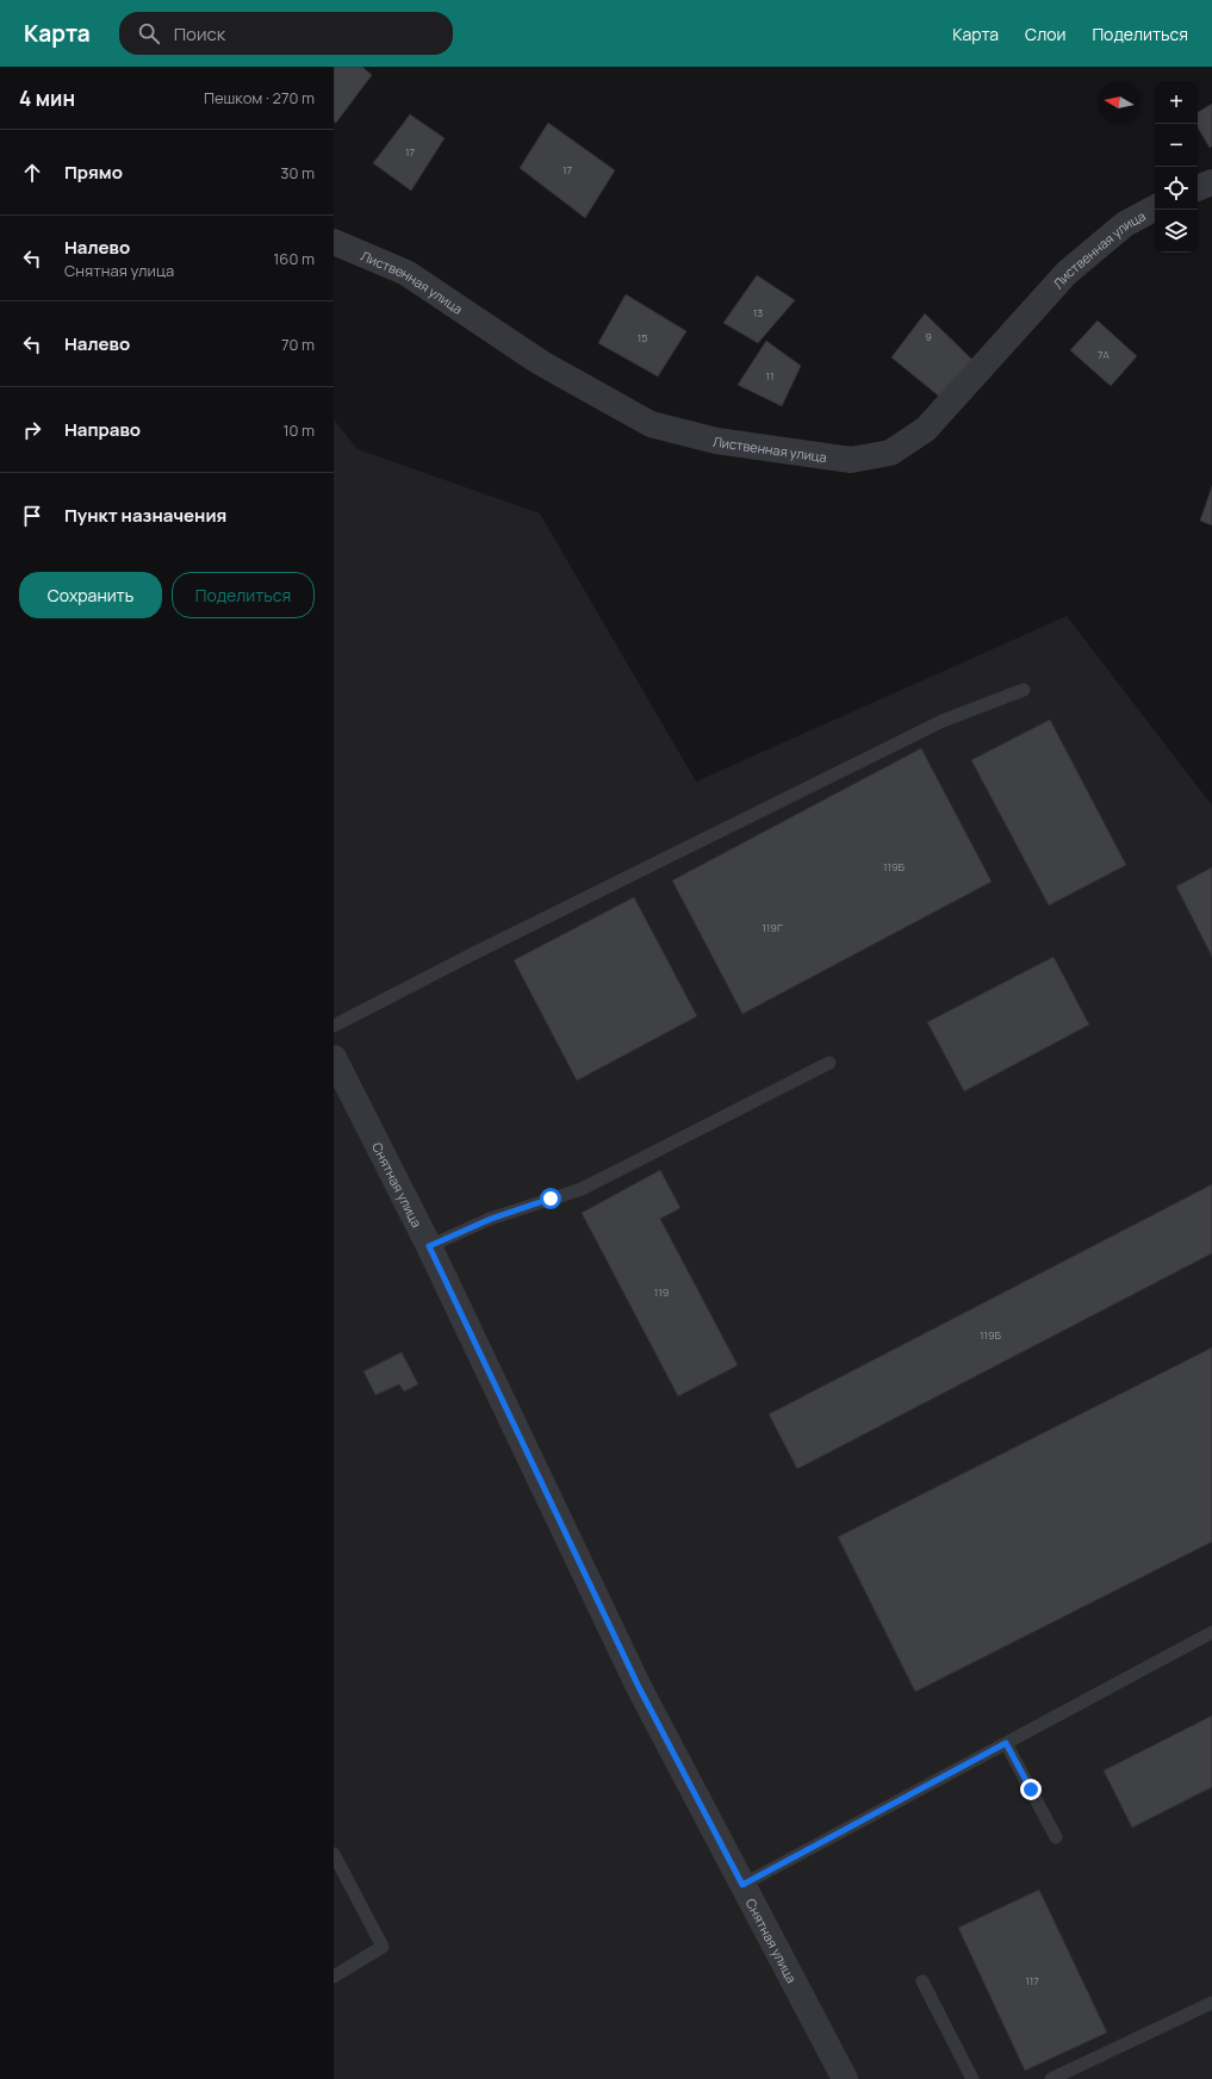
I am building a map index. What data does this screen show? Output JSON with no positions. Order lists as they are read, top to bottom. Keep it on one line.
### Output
{"streets":{"street":["Лиственная улица","Снятная улица"]},"house_numbers":["17","17","13","9","15","7А","11","119Б","119Г","119","119Б","117"],"north":"left","page":{"header":"Карта","search":"Поиск","nav":["Карта","Слои","Поделиться"],"heading":["4 мин","Пешком · 270 m"],"map_buttons":["+","−"],"list":[["Прямо","30 m"],["Налево","Снятная улица","160 m"],["Налево","70 m"],["Направо","10 m"],"Пункт назначения"],"buttons":["Сохранить","Поделиться"]}}
